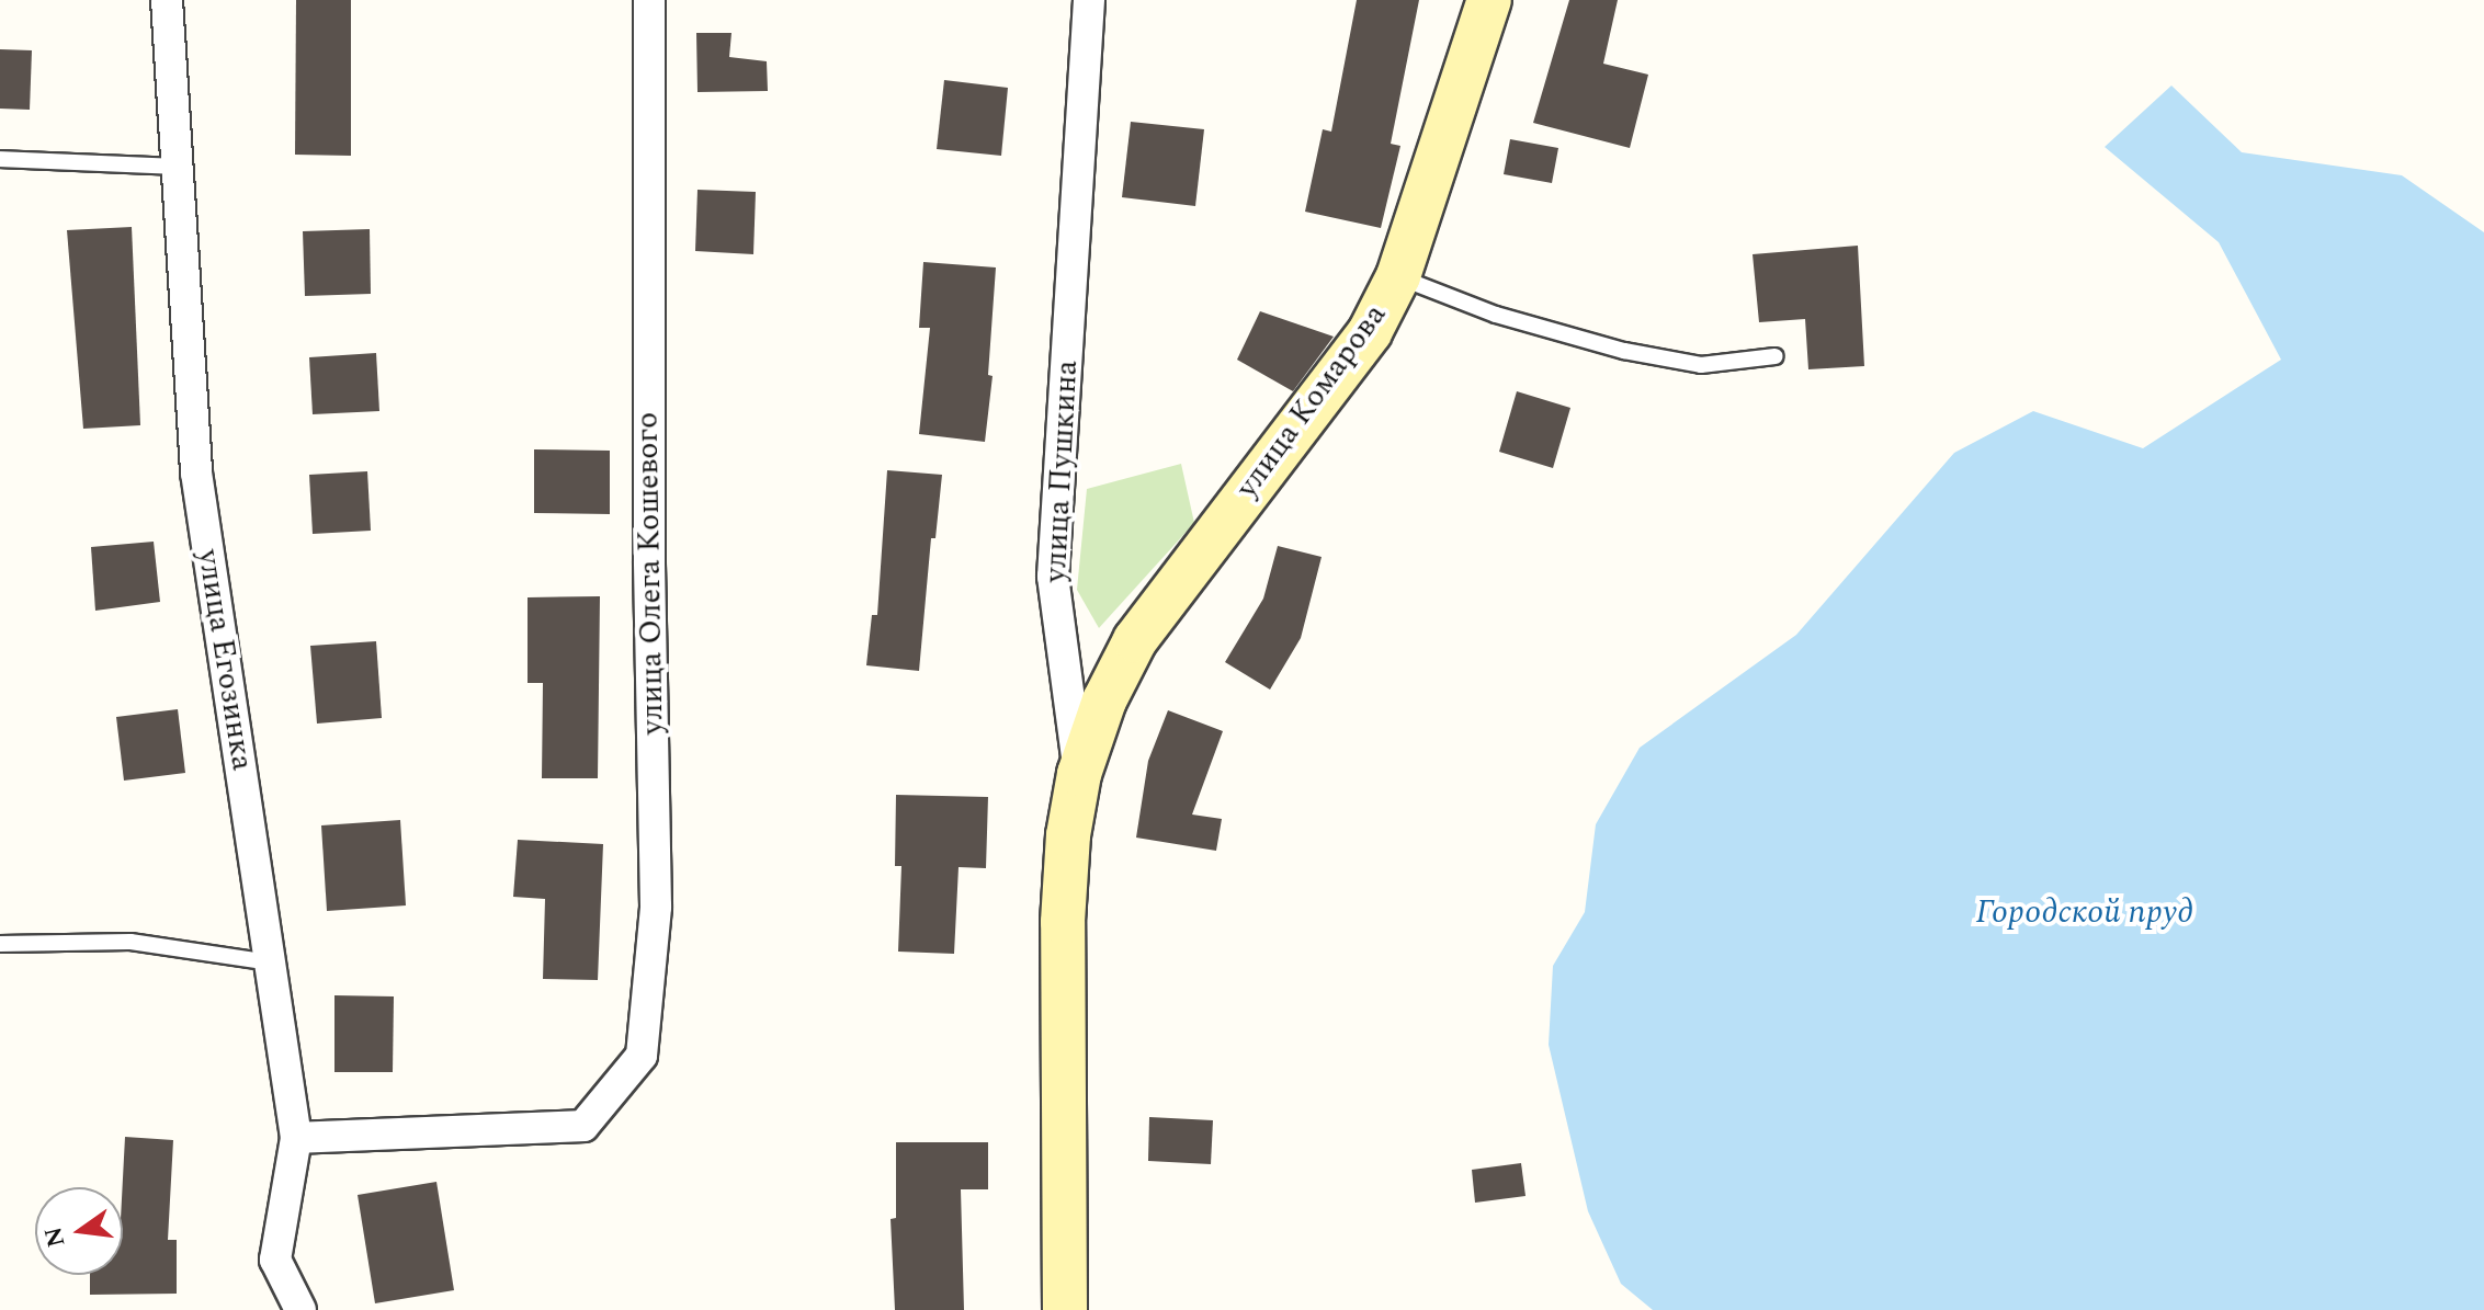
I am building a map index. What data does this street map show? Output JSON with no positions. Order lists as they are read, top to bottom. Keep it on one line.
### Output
{"streets":{"street":["улица Комарова","улица Пушкина","улица Олега Кошевого","улица Егозинка"]},"crossings":[["улица Комарова","улица Пушкина"],["улица Олега Кошевого","улица Егозинка"]],"water":["Городской пруд"],"north":"left"}
